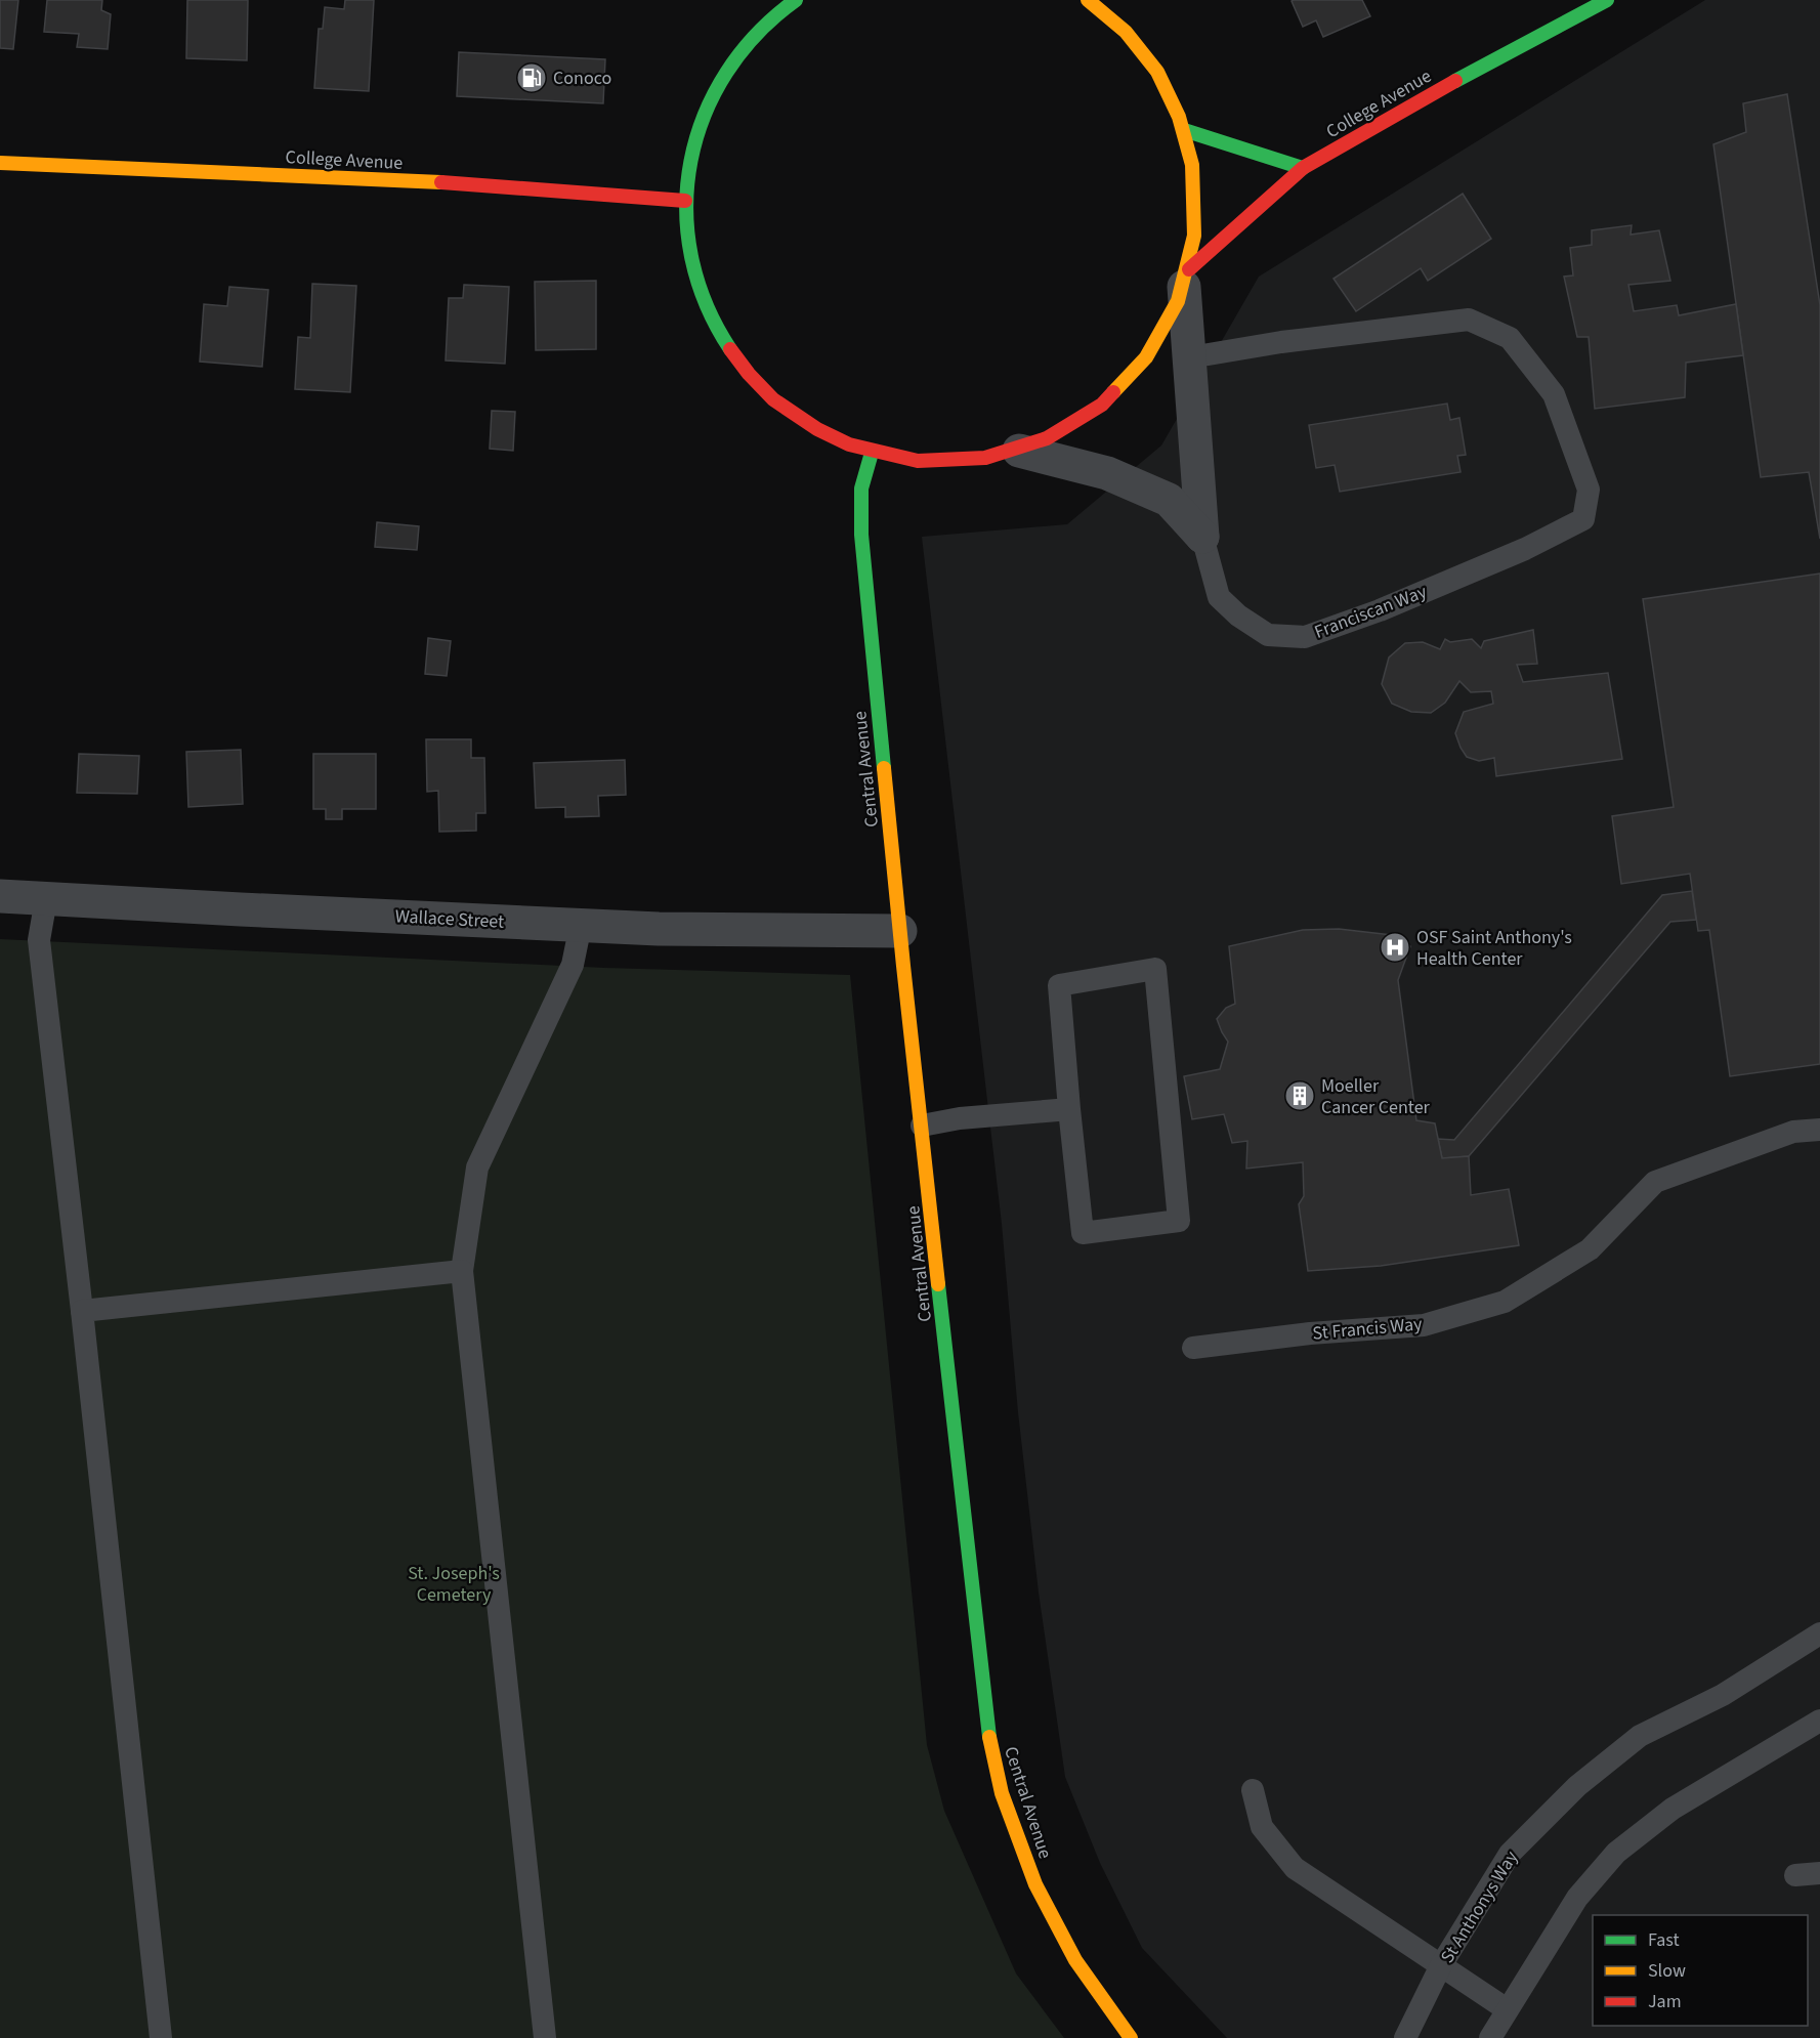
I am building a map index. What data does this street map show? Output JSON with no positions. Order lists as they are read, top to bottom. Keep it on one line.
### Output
{"streets":{"main road":["College Avenue","Central Avenue"],"street":["Franciscan Way","Wallace Street"],"lane":["St Francis Way","St Anthonys Way"]},"crossings":[["College Avenue","Franciscan Way"],["Central Avenue","Wallace Street"]],"parks":["St. Joseph's Cemetery"],"places":{"fuel station":["Conoco"],"hospital":["OSF Saint Anthony's Health Center"],"building":["Moeller Cancer Center"]},"legend":["Fast","Slow","Jam"]}
